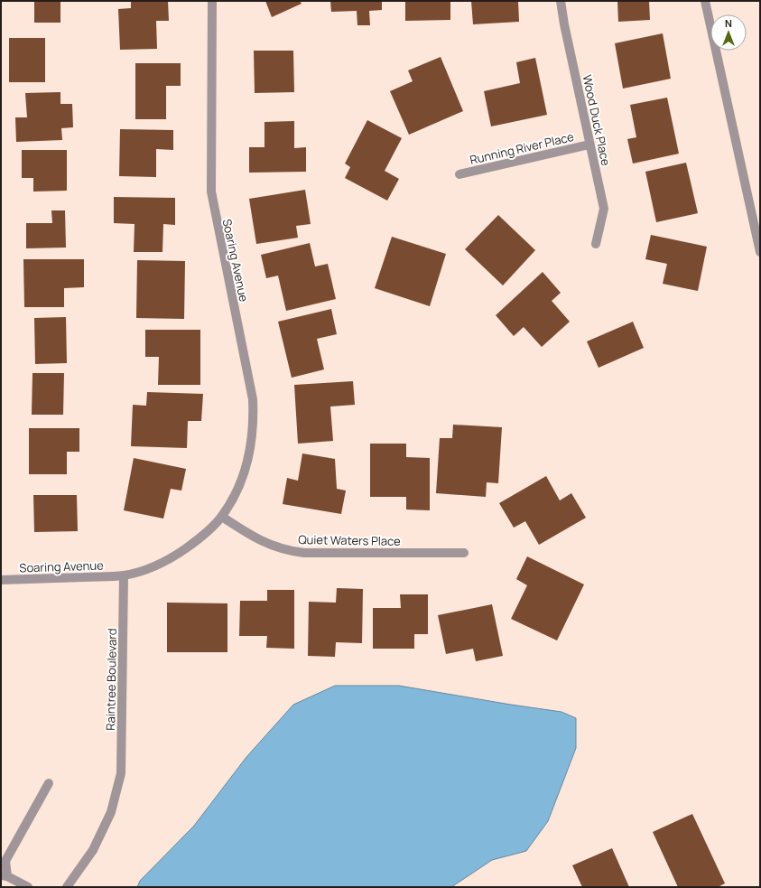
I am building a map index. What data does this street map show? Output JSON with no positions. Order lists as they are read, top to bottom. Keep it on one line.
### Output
{"streets":{"street":["Wood Duck Place","Running River Place","Soaring Avenue","Quiet Waters Place","Raintree Boulevard"]},"crossings":[["Wood Duck Place","Running River Place"],["Soaring Avenue","Quiet Waters Place"],["Soaring Avenue","Raintree Boulevard"]],"north":"top"}
